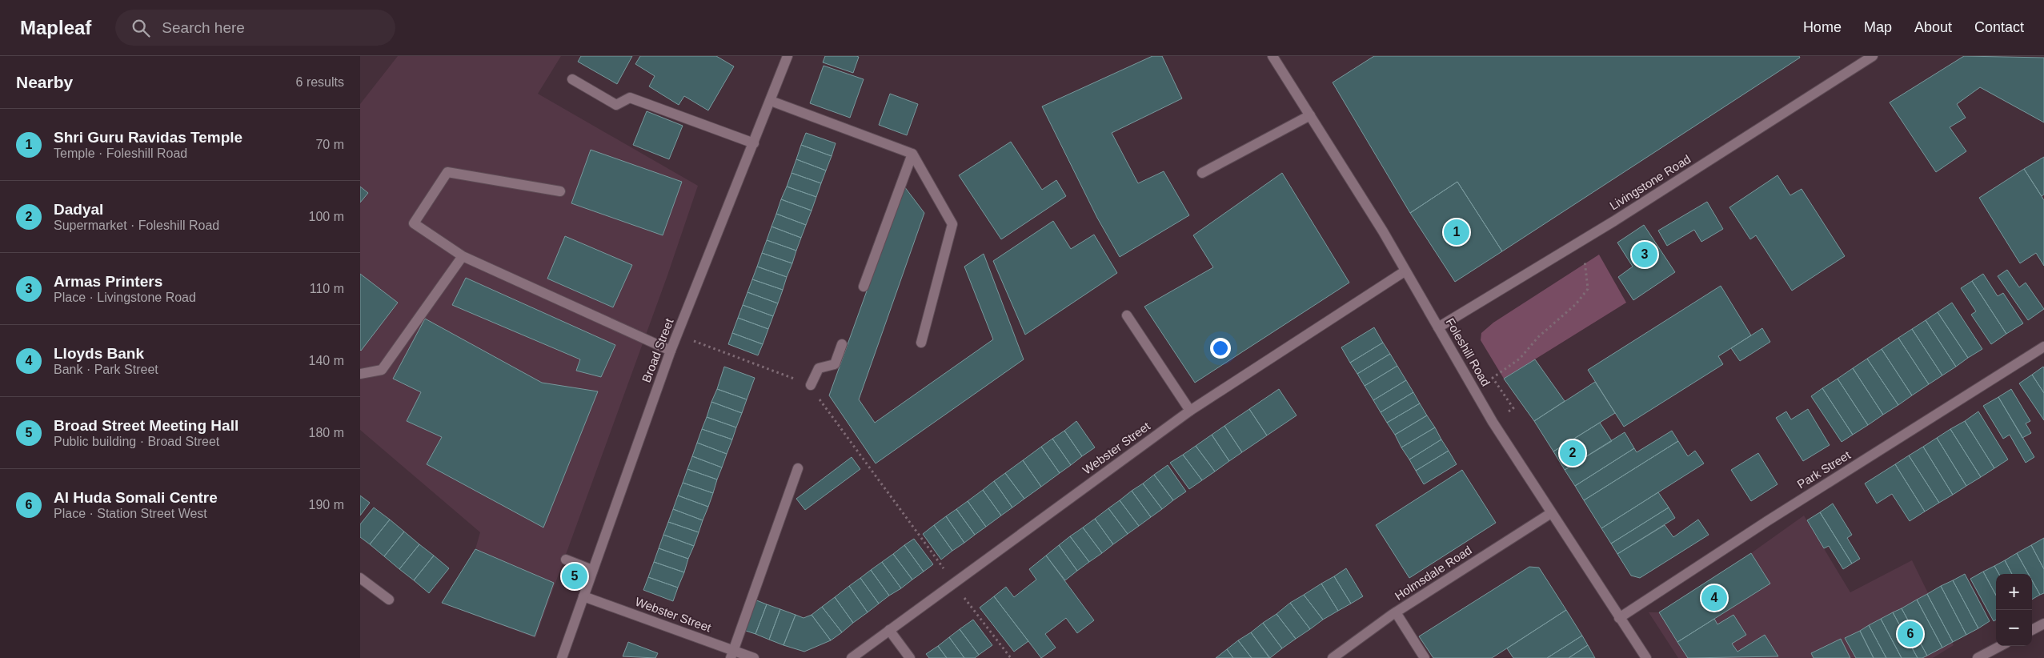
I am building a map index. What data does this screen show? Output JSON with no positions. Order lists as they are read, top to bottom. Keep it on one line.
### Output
{"streets":{"street":["Livingstone Road","Broad Street","Foleshill Road","Webster Street","Park Street","Holmsdale Road"]},"crossings":[["Livingstone Road","Foleshill Road"],["Broad Street","Webster Street"],["Foleshill Road","Webster Street"],["Foleshill Road","Park Street"],["Foleshill Road","Holmsdale Road"]],"page":{"header":"Mapleaf","search":"Search here","nav":["Home","Map","About","Contact"],"heading":["Nearby","6 results"],"list":[{"mark":"1","name":"Shri Guru Ravidas Temple","note":"Temple · Foleshill Road","value":"70 m"},{"mark":"2","name":"Dadyal","note":"Supermarket · Foleshill Road","value":"100 m"},{"mark":"3","name":"Armas Printers","note":"Place · Livingstone Road","value":"110 m"},{"mark":"4","name":"Lloyds Bank","note":"Bank · Park Street","value":"140 m"},{"mark":"5","name":"Broad Street Meeting Hall","note":"Public building · Broad Street","value":"180 m"},{"mark":"6","name":"Al Huda Somali Centre","note":"Place · Station Street West","value":"190 m"}],"pins":["1","3","2","5","4","6"],"map_buttons":["+","−"]}}
